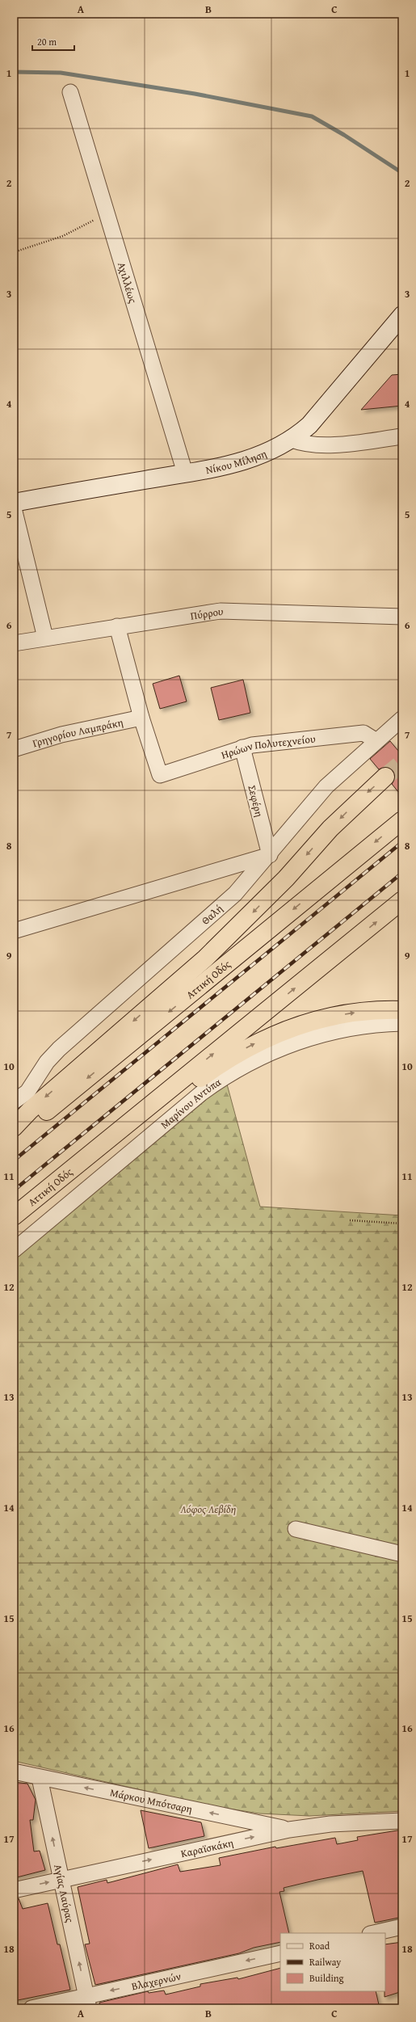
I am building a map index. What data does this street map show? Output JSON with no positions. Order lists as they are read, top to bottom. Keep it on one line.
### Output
{"streets":{"highway":["Αττική Οδός"],"street":["Αχιλλέως","Νίκου Μίληση","Πύρρου","Γρηγορίου Λαμπράκη","Ηρώων Πολυτεχνείου","Σεφέρη","Θαλή","Μαρίνου Αντύπα","Μάρκου Μπότσαρη","Καραϊσκάκη","Αγίας Λαύρας","Βλαχερνών"]},"crossings":[["Αχιλλέως","Νίκου Μίληση"],["Γρηγορίου Λαμπράκη","Ηρώων Πολυτεχνείου"],["Ηρώων Πολυτεχνείου","Σεφέρη"],["Ηρώων Πολυτεχνείου","Θαλή"],["Σεφέρη","Θαλή"],["Μάρκου Μπότσαρη","Καραϊσκάκη"],["Μάρκου Μπότσαρη","Αγίας Λαύρας"],["Καραϊσκάκη","Αγίας Λαύρας"],["Αγίας Λαύρας","Βλαχερνών"]],"one_way":["Μάρκου Μπότσαρη","Καραϊσκάκη","Αγίας Λαύρας","Βλαχερνών"],"parks":["Λόφος Λεβίδη"],"legend":["Road","Railway","Building"],"scale_bar":"20 m","grid":{"columns":["A","B","C"],"rows":["1","2","3","4","5","6","7","8","9","10","11","12","13","14","15","16","17","18"]}}
